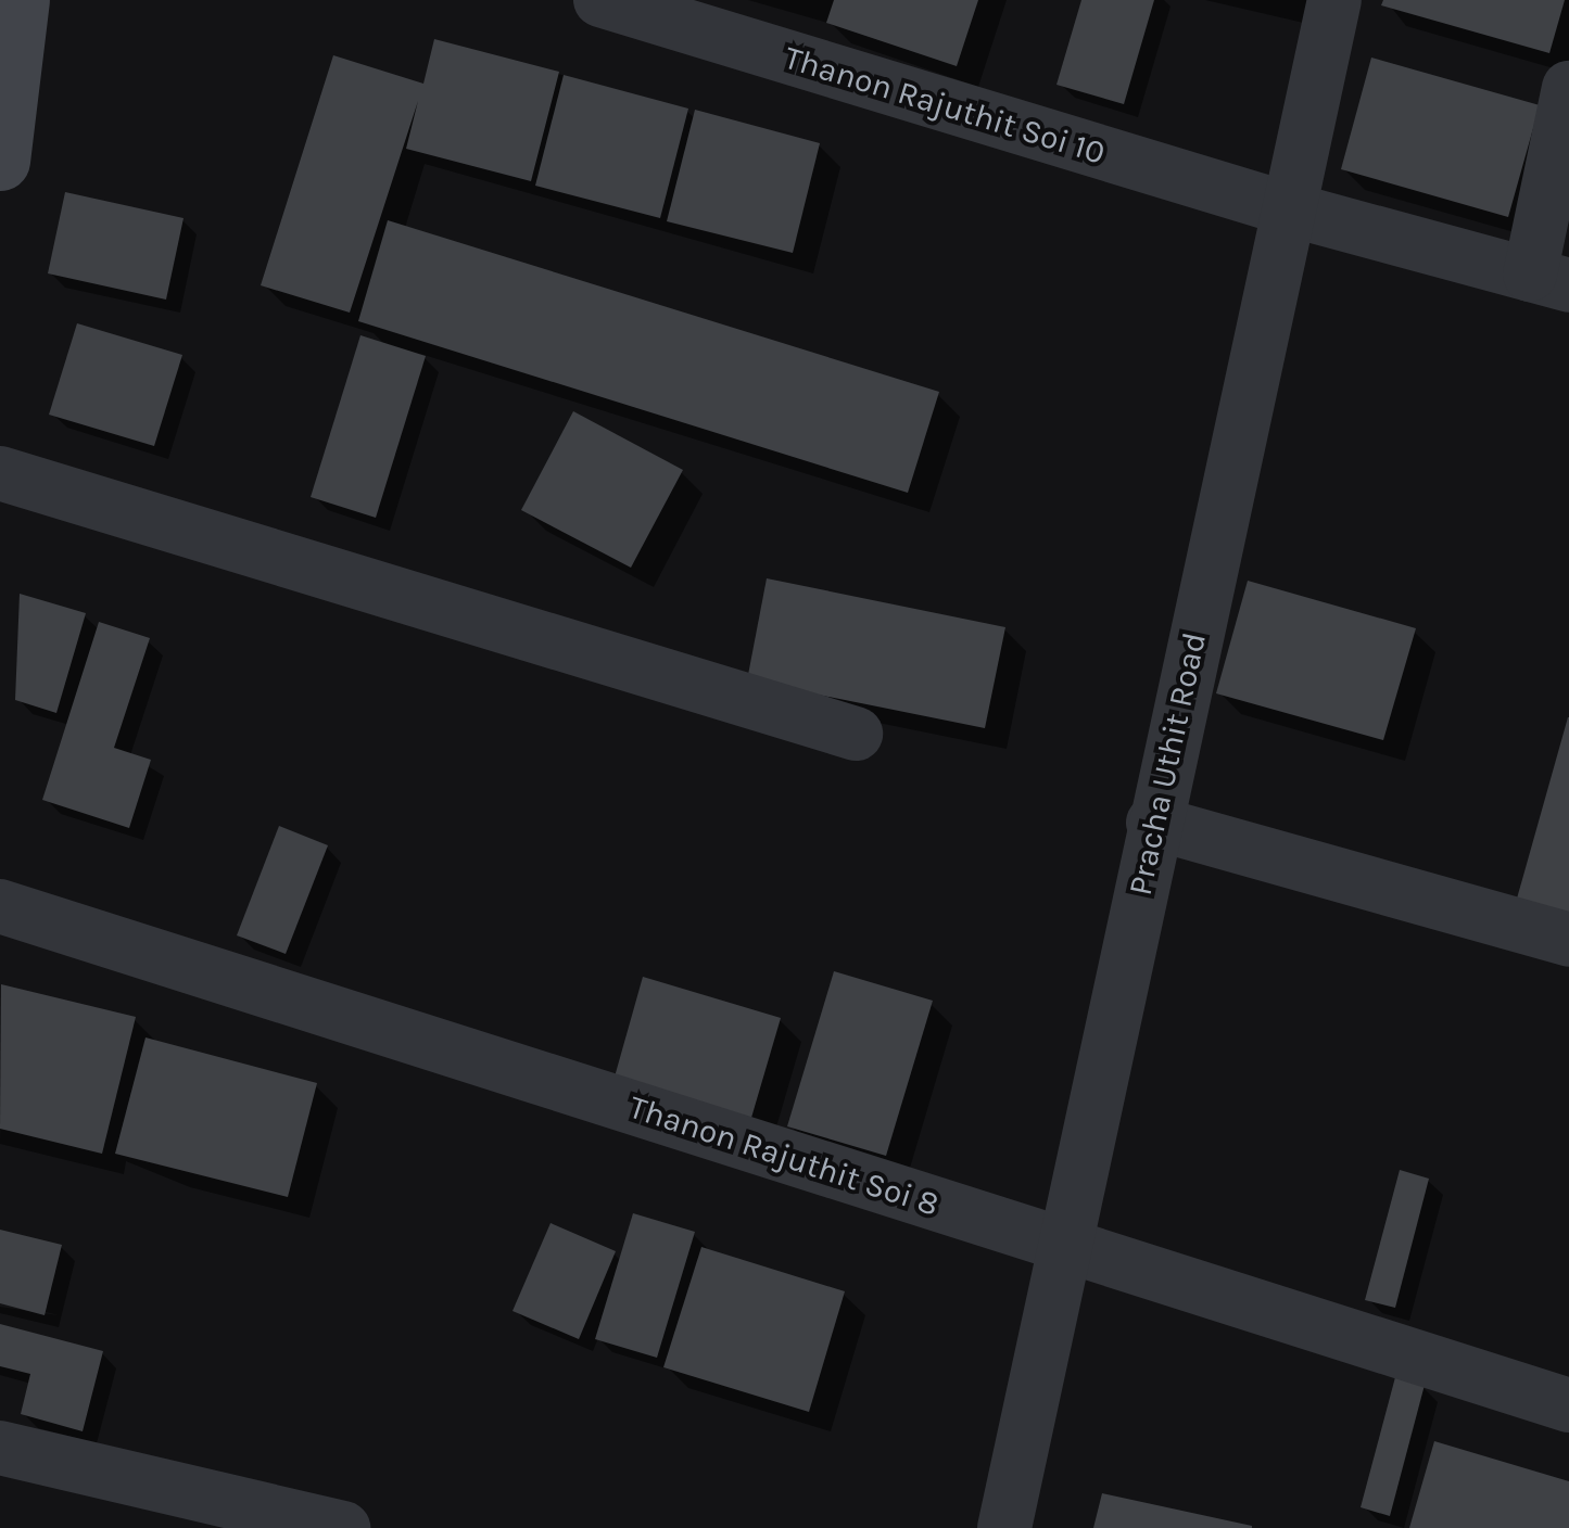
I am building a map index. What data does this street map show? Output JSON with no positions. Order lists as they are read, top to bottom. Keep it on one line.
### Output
{"streets":{"street":["Thanon Rajuthit Soi 10","Pracha Uthit Road","Thanon Rajuthit Soi 8"]},"crossings":[["Thanon Rajuthit Soi 10","Pracha Uthit Road"],["Pracha Uthit Road","Thanon Rajuthit Soi 8"]]}
